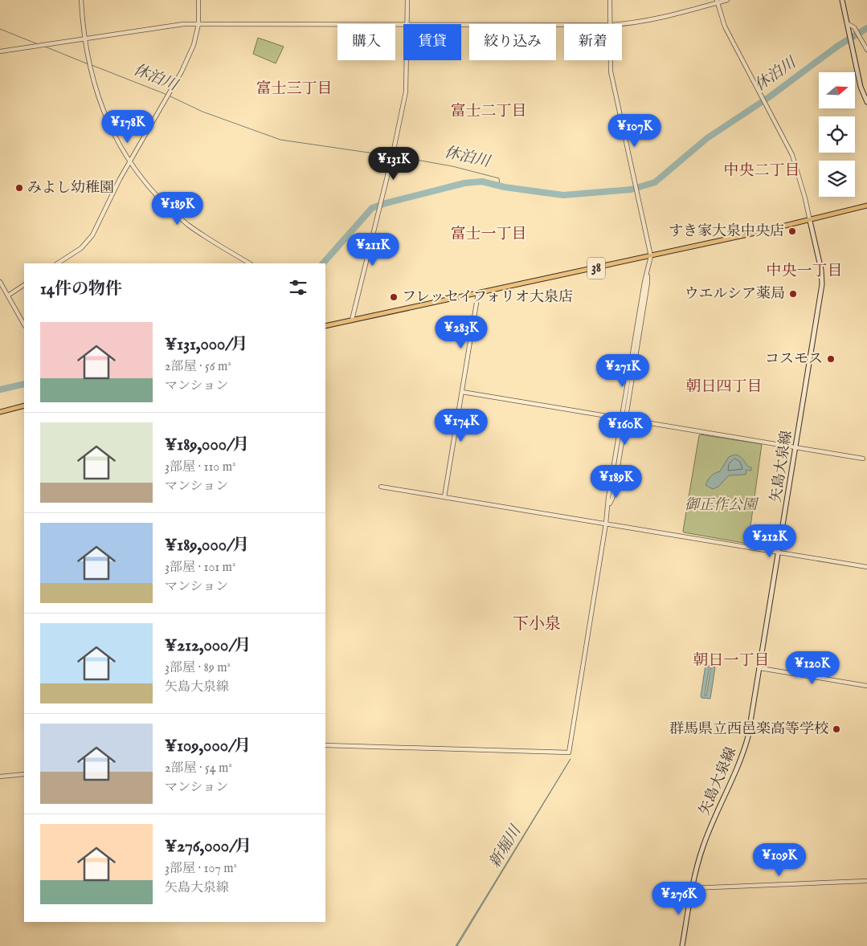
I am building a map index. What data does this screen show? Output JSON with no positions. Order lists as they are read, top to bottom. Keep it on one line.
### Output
{"streets":{"main road":["38","矢島大泉線"]},"crossings":[["38","矢島大泉線"]],"districts":["富士三丁目","富士二丁目","中央二丁目","富士一丁目","中央一丁目","朝日四丁目","下小泉","朝日一丁目"],"water":["休泊川","新堀川"],"parks":["御正作公園"],"places":["みよし幼稚園","すき家大泉中央店","ウエルシア薬局","フレッセイフォリオ大泉店","コスモス","群馬県立西邑楽高等学校"],"north":"right","page":{"chip":["購入","賃貸","絞り込み","新着"],"price":["¥178K","¥107K","¥131K","¥189K","¥211K","¥283K","¥271K","¥174K","¥160K","¥189K","¥212K","¥120K","¥109K","¥276K"],"heading":"14件の物件","list":[{"name":"¥131,000/月","note":"2部屋 · 56 m² · マンション"},{"name":"¥189,000/月","note":"3部屋 · 110 m² · マンション"},{"name":"¥189,000/月","note":"3部屋 · 101 m² · マンション"},{"name":"¥212,000/月","note":"3部屋 · 89 m² · 矢島大泉線"},{"name":"¥109,000/月","note":"2部屋 · 54 m² · マンション"},{"name":"¥276,000/月","note":"3部屋 · 107 m² · 矢島大泉線"}]}}
